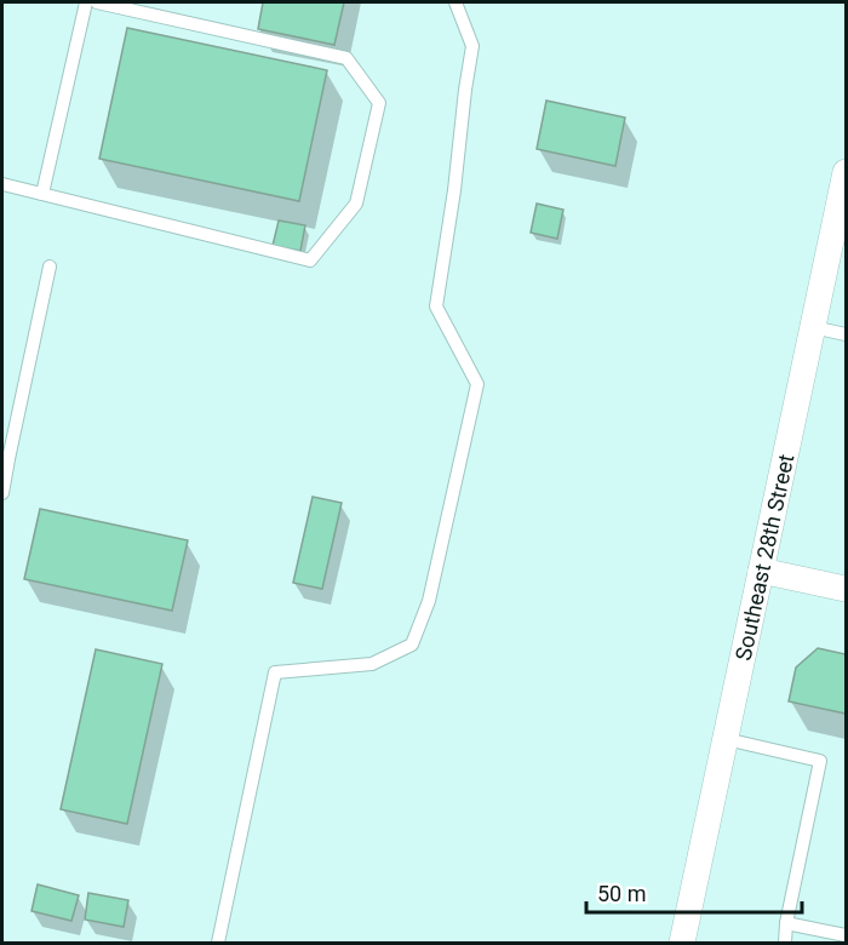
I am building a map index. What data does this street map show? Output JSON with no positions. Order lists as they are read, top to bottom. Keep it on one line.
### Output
{"streets":{"street":["Southeast 28th Street"]},"scale_bar":"50 m"}
